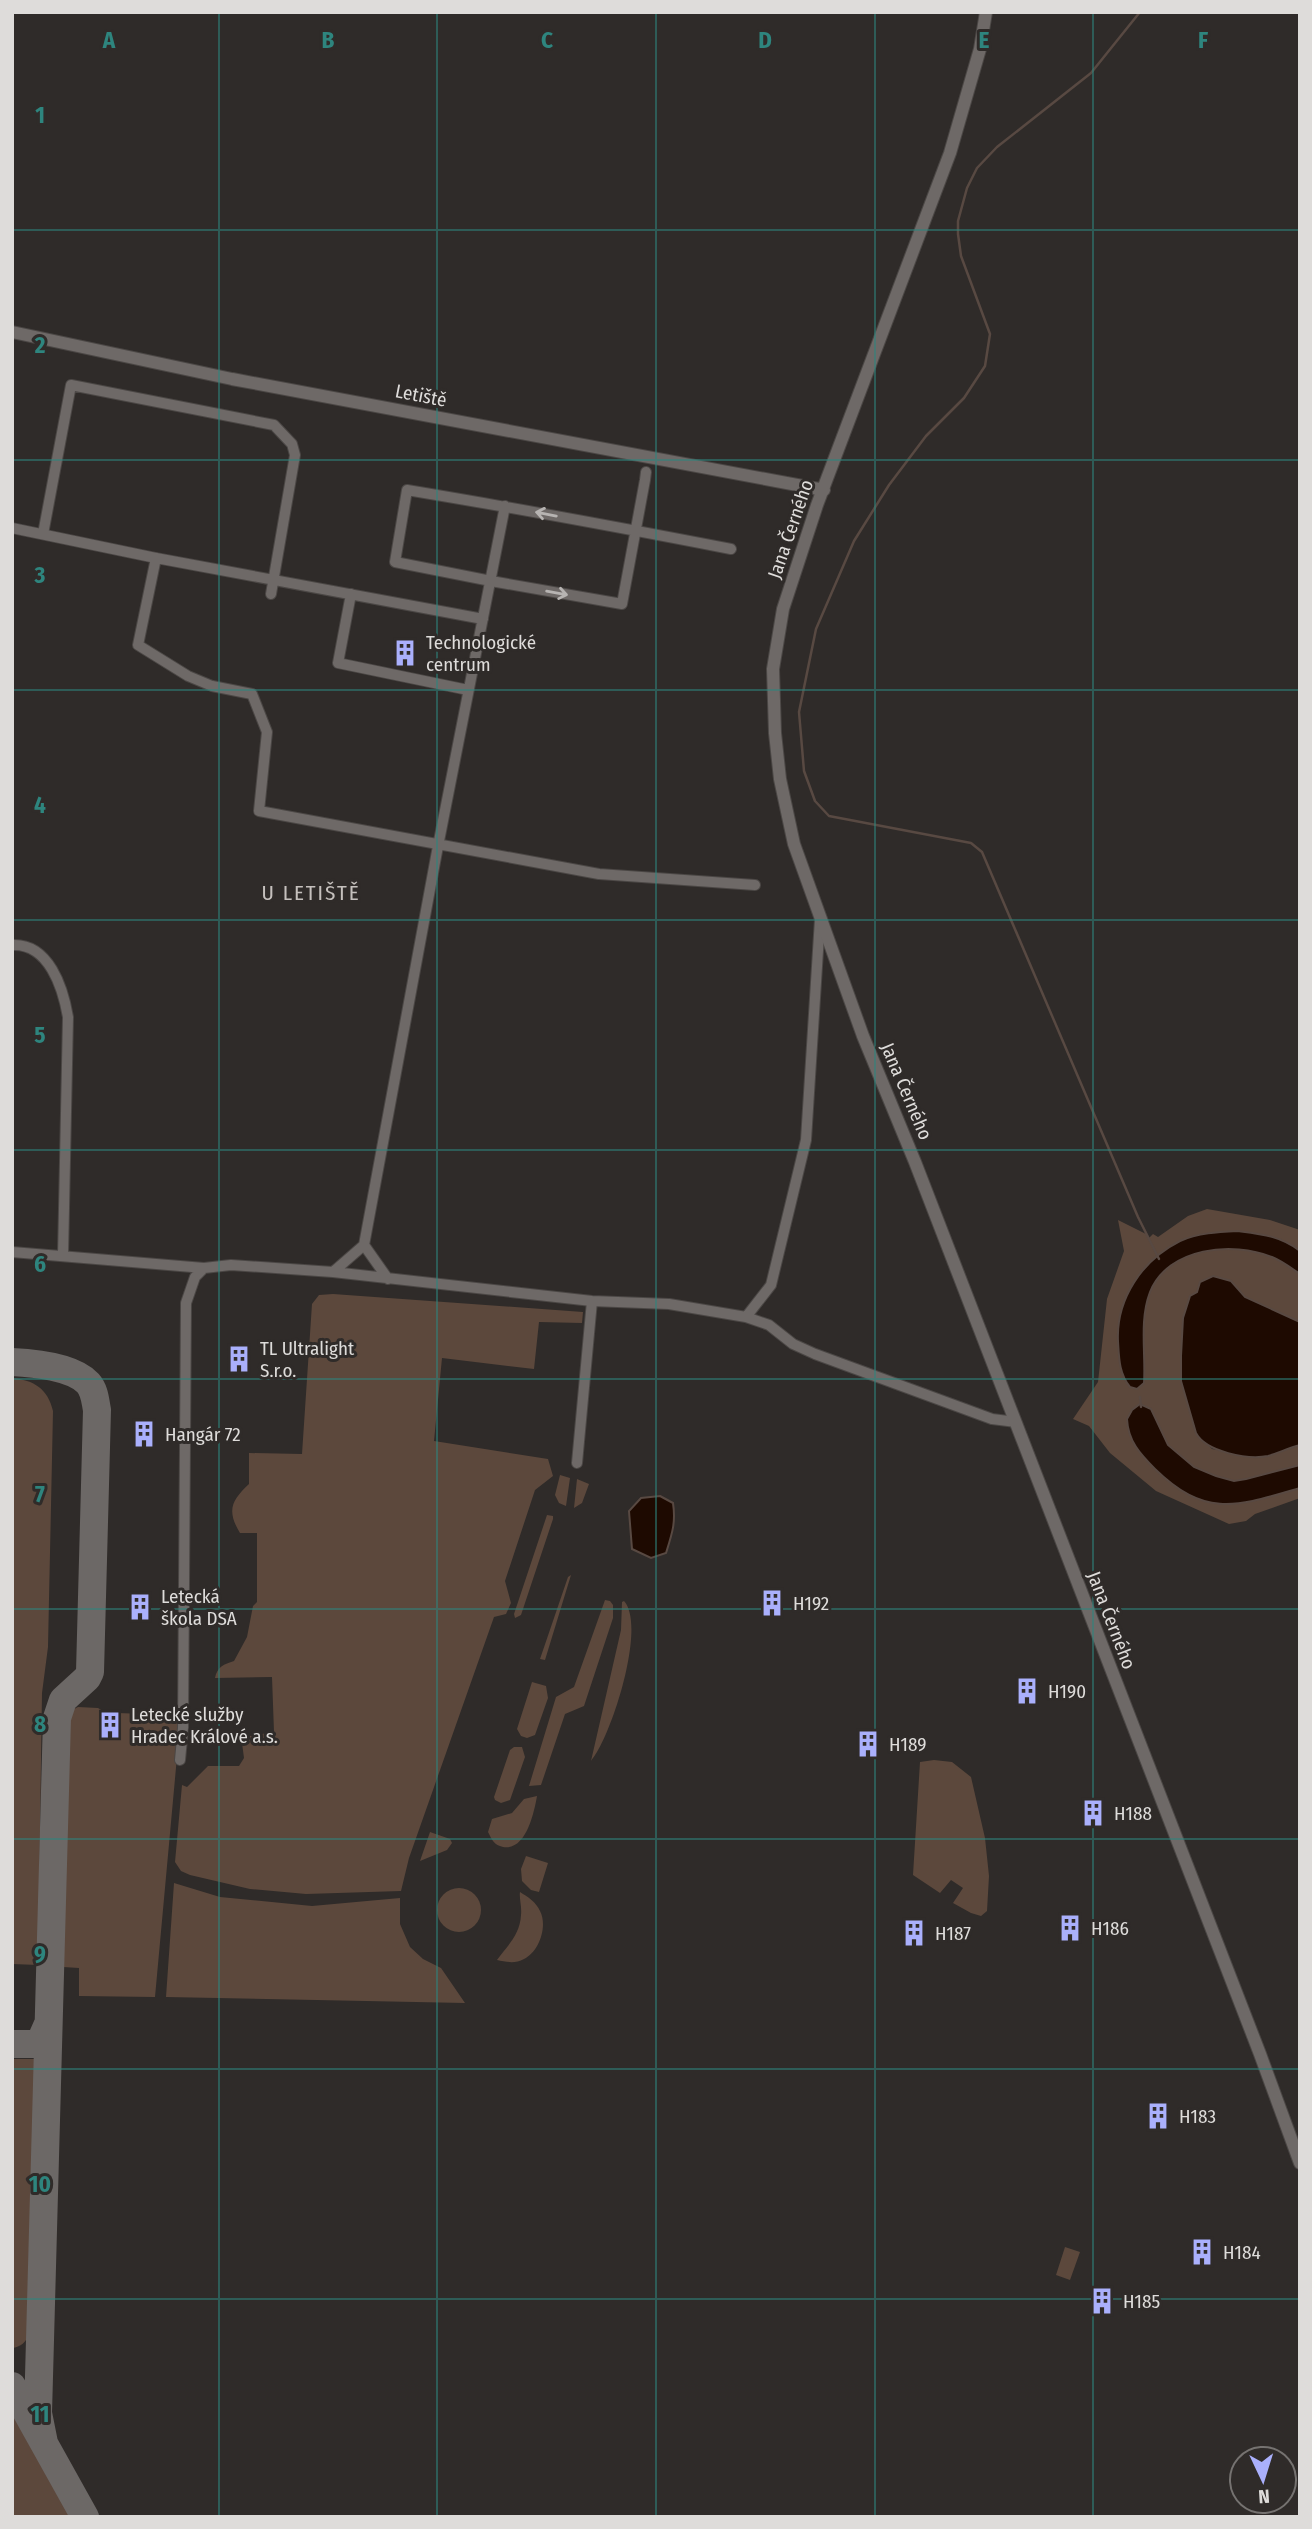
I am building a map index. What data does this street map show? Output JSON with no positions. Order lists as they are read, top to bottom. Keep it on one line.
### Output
{"streets":{"street":["Letiště","Jana Černého"]},"crossings":[["Letiště","Jana Černého"]],"districts":["U LETIŠTĚ"],"places":{"building":["Technologické centrum","TL Ultralight S.r.o.","Hangár 72","H192","Letecká škola DSA","H190","Letecké služby Hradec Králové a.s.","H189","H188","H186","H187","H183","H184","H185"]},"north":"bottom","grid":{"columns":["A","B","C","D","E","F"],"rows":["1","2","3","4","5","6","7","8","9","10","11"]}}
